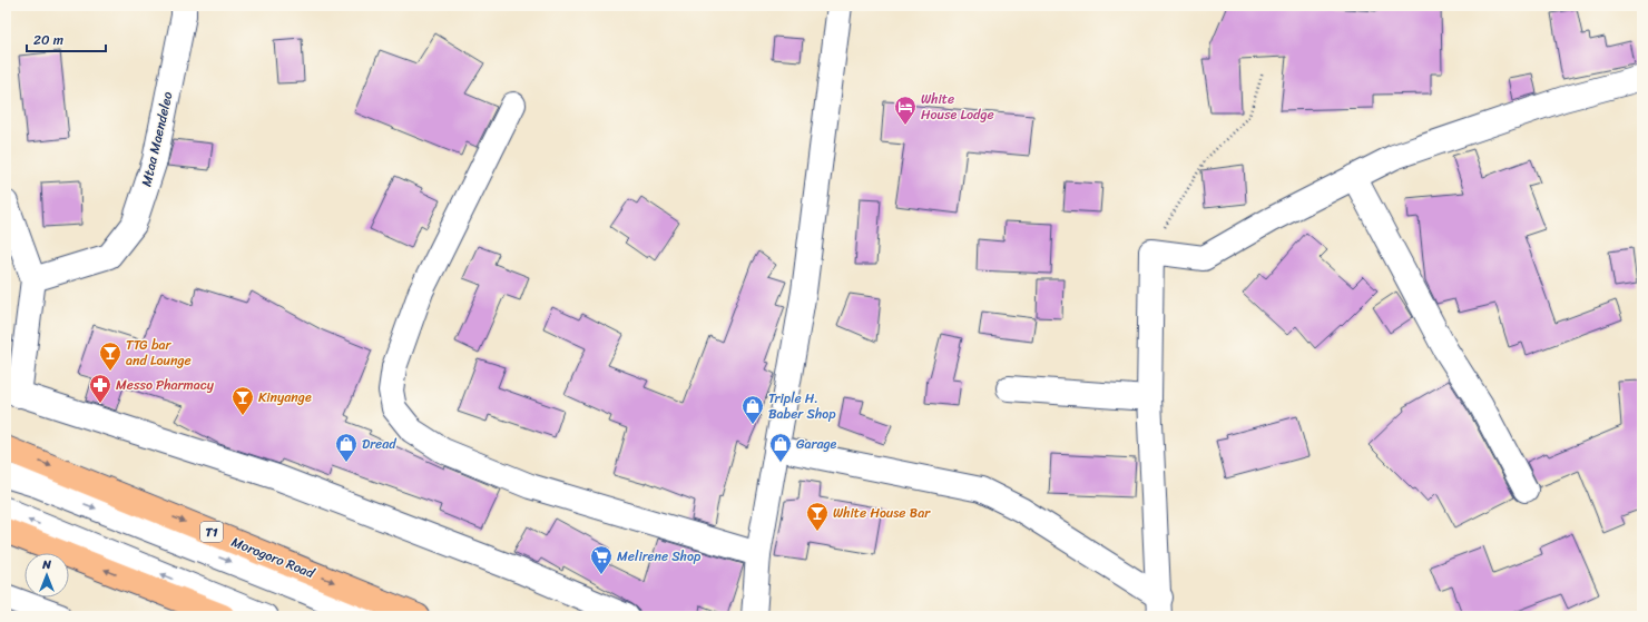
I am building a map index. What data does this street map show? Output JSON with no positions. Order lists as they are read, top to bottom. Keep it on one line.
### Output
{"streets":{"highway":["T1","Morogoro Road"],"street":["Mtaa Maendeleo"]},"one_way":["Morogoro Road"],"places":{"hotel":["White House Lodge"],"bar":["TTG bar and Lounge","Kinyange","White House Bar"],"pharmacy":["Messo Pharmacy"],"shop":["Triple H. Baber Shop","Dread","Garage"],"supermarket":["Melirene Shop"]},"scale_bar":"20 m","north":"top"}
